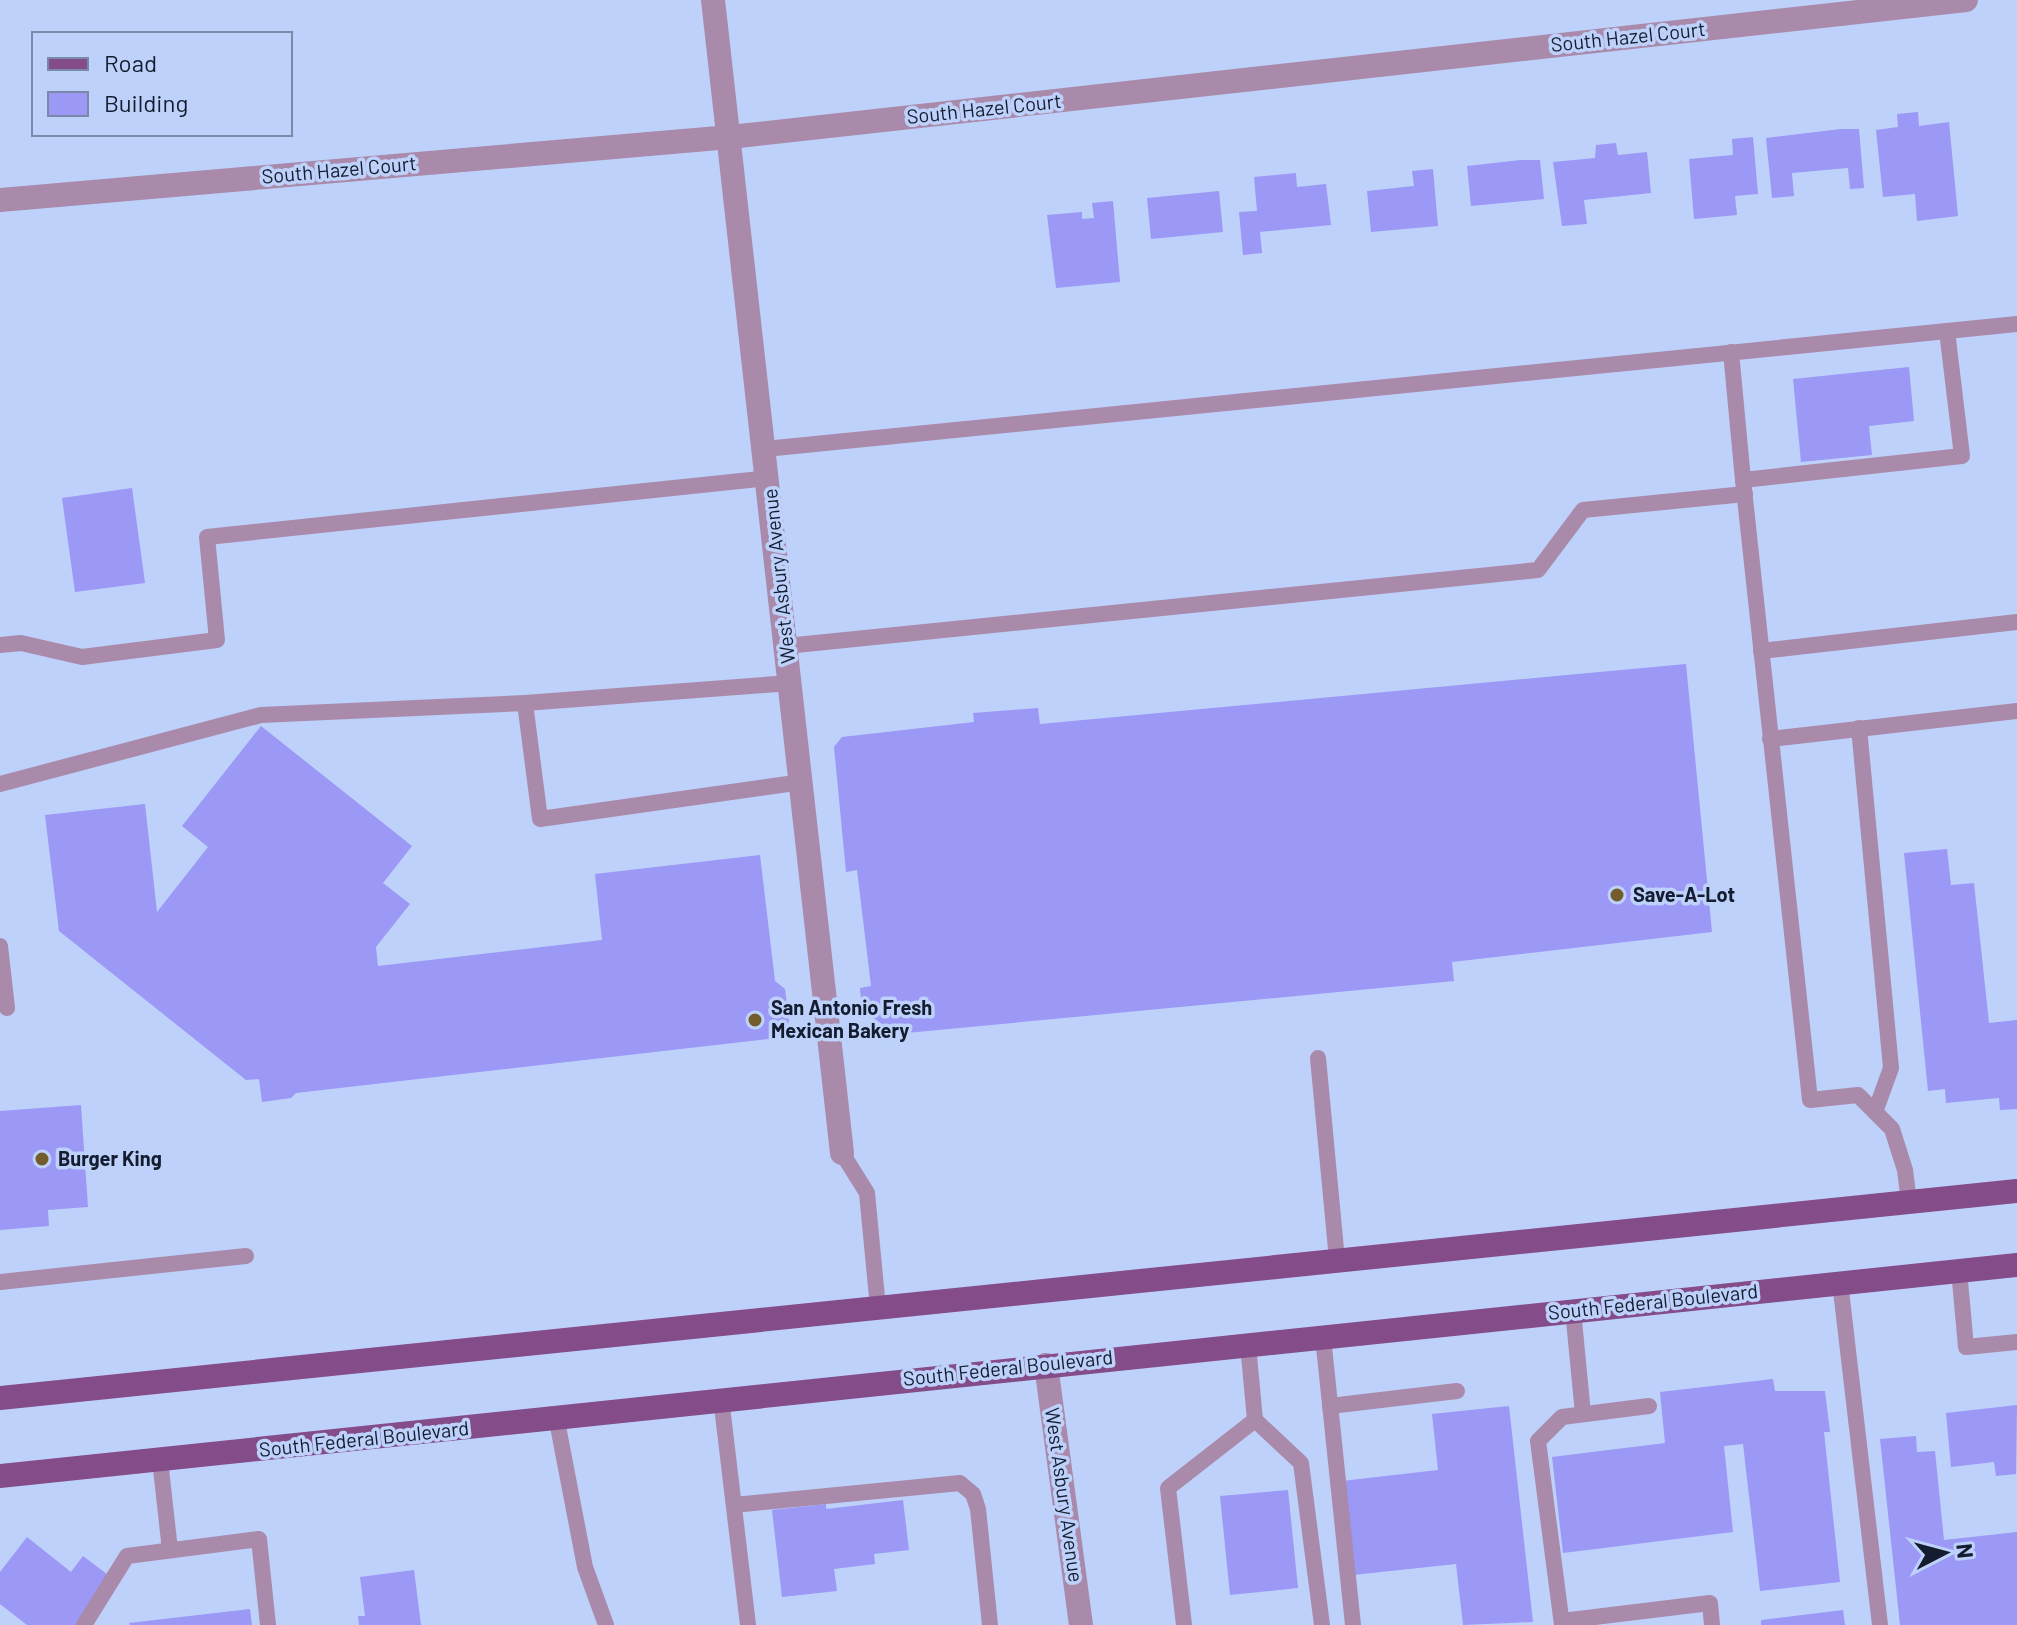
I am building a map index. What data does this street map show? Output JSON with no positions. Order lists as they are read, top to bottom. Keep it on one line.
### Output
{"streets":{"main road":["South Federal Boulevard"],"street":["South Hazel Court","West Asbury Avenue"]},"crossings":[["South Hazel Court","West Asbury Avenue"],["West Asbury Avenue","South Federal Boulevard"]],"places":["Save-A-Lot","San Antonio Fresh Mexican Bakery","Burger King"],"legend":["Road","Building"],"north":"right"}
